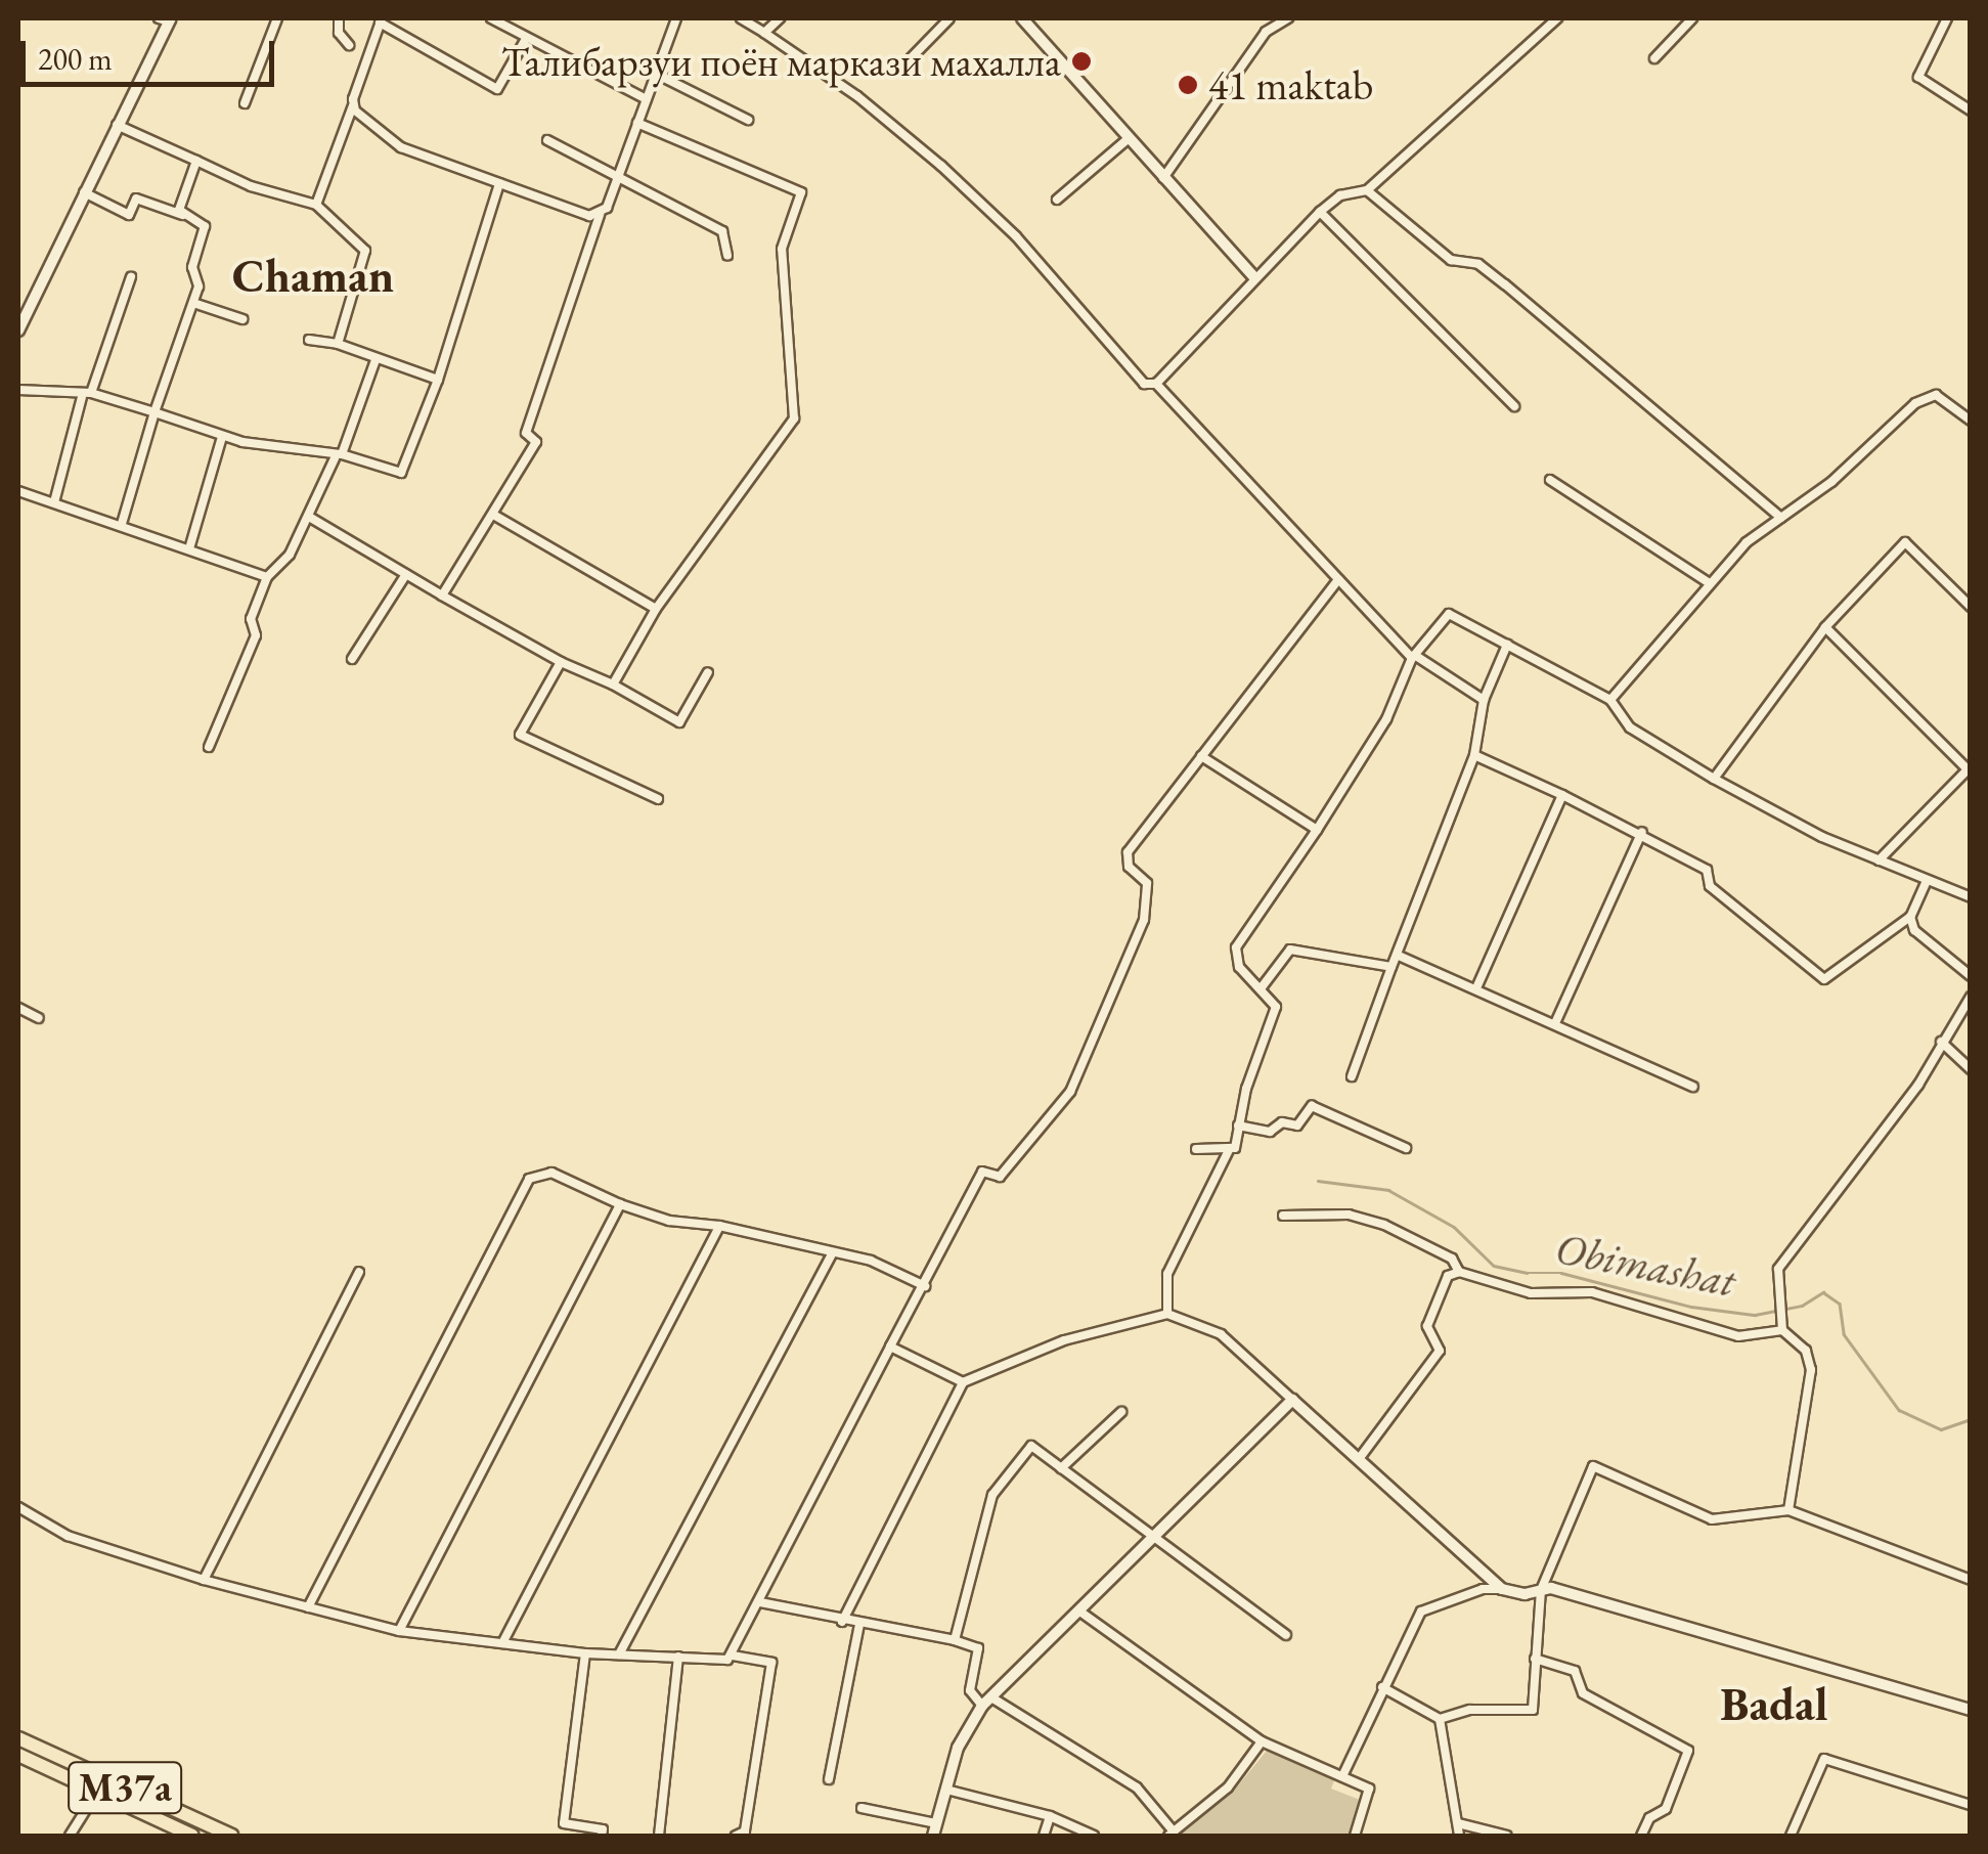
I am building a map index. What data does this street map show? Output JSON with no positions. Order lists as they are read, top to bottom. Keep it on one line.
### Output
{"streets":{"highway":["M37a"]},"districts":["Chaman","Badal"],"water":["Obimashat"],"places":["Талибарзуи поён маркази махалла","41 maktab"],"scale_bar":"200 m"}
